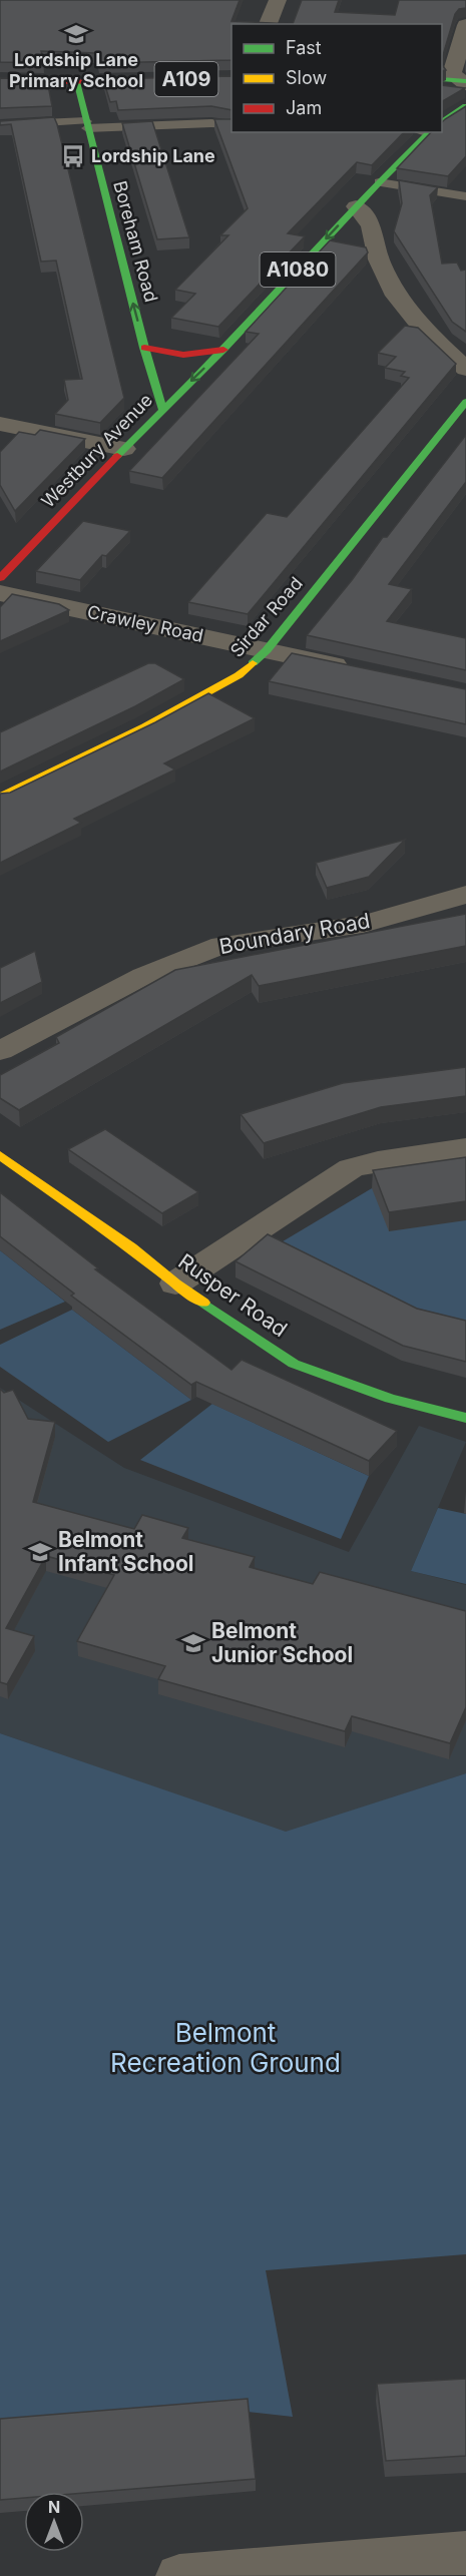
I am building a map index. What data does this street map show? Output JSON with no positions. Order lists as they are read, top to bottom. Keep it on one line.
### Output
{"streets":{"main road":["A109","Boreham Road","A1080","Westbury Avenue","Sirdar Road","Rusper Road"],"street":["Crawley Road","Boundary Road"]},"crossings":[["A109","Boreham Road"],["Boreham Road","Westbury Avenue"],["Sirdar Road","Crawley Road"]],"one_way":["Boreham Road","Westbury Avenue"],"parks":["Belmont Recreation Ground"],"places":{"school or university":["Lordship Lane Primary School","Belmont Infant School","Belmont Junior School"],"bus stop":["Lordship Lane"]},"legend":["Fast","Slow","Jam"],"north":"top"}
